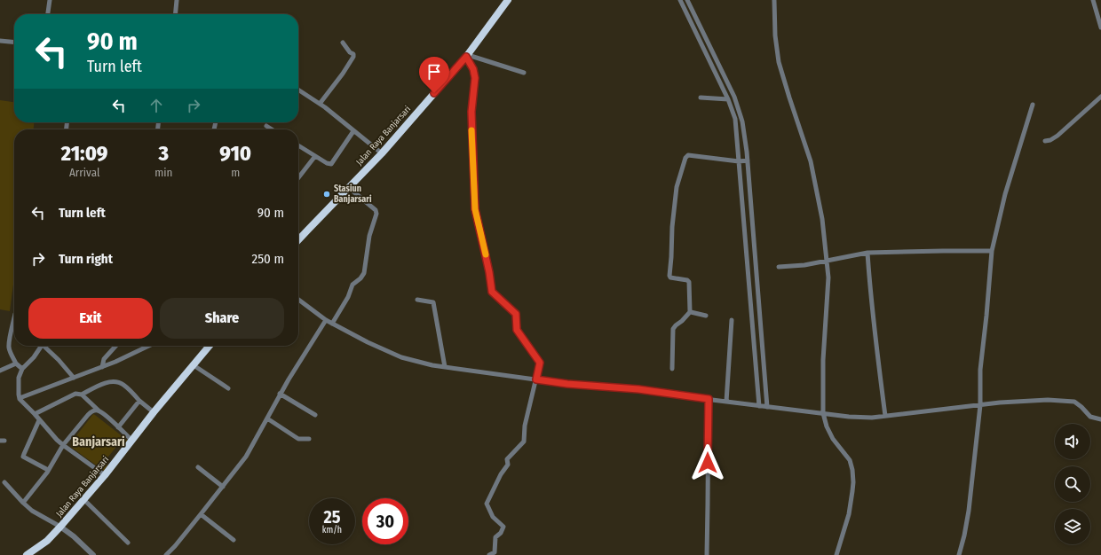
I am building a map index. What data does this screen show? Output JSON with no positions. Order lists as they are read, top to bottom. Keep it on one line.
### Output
{"streets":{"highway":["Jalan Raya Banjarsari"]},"districts":["Banjarsari"],"places":["Stasiun Banjarsari"],"page":{"turn":["90 m","Turn left"],"eta":["21:09","Arrival","3","min","910","m"],"list":[{"name":"Turn left","value":"90 m"},{"name":"Turn right","value":"250 m"}],"buttons":["Exit","Share"],"speed":"25 km/h","limit":"30"}}
